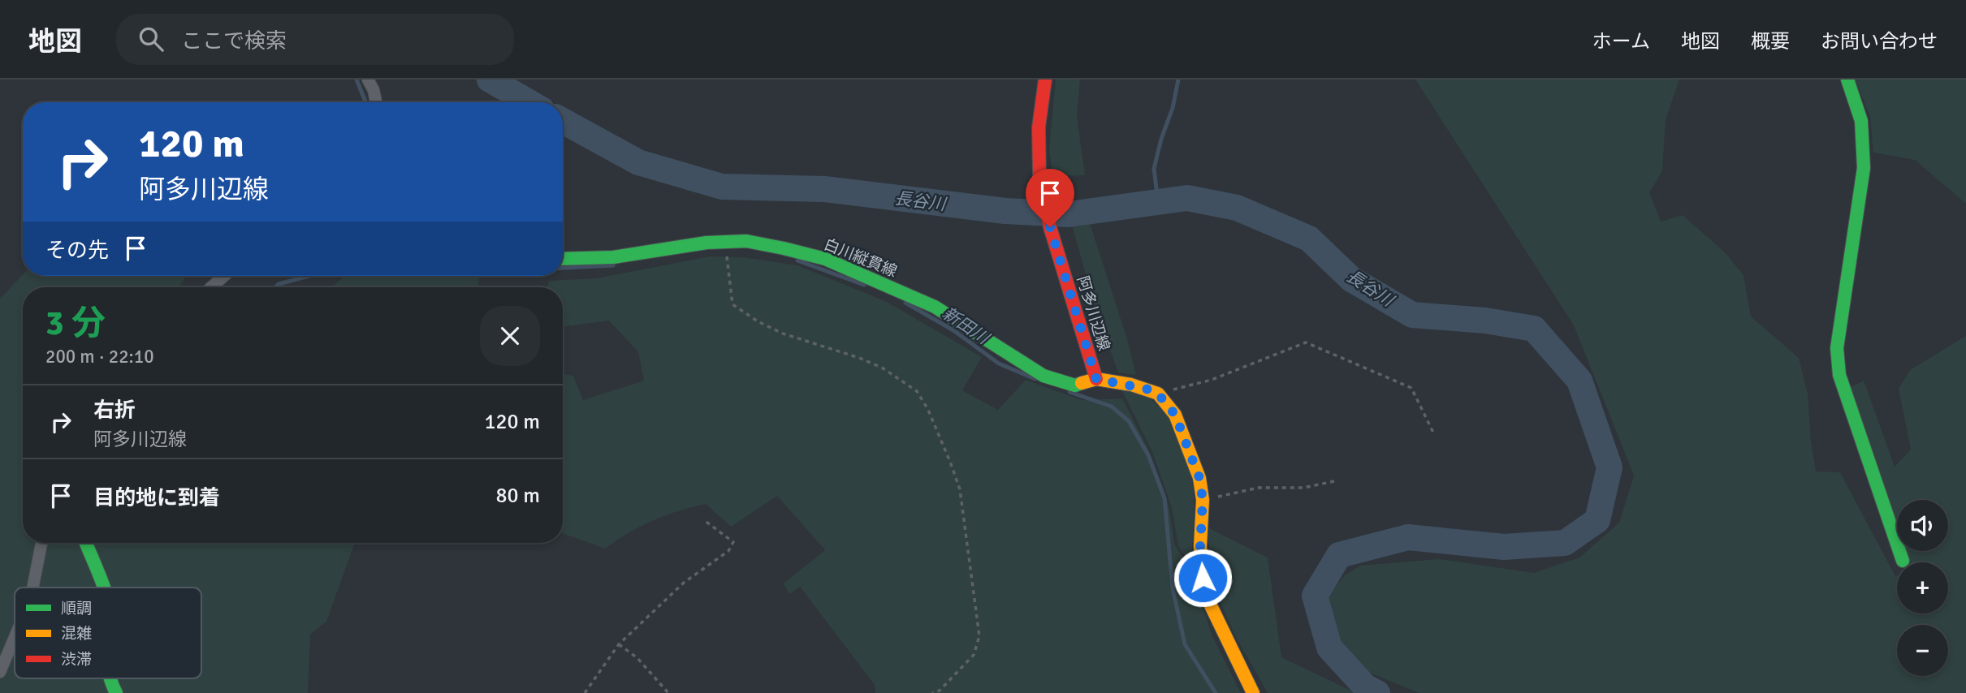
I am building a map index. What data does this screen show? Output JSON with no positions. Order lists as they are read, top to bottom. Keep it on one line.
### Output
{"streets":{"street":["白川縦貫線","阿多川辺線"]},"crossings":[["白川縦貫線","阿多川辺線"]],"water":["長谷川","新田川"],"legend":["順調","混雑","渋滞"],"page":{"header":"地図","search":"ここで検索","nav":["ホーム","地図","概要","お問い合わせ"],"turn":["120 m","阿多川辺線"],"then":"その先","heading":["3 分","200 m · 22:10"],"list":[{"name":"右折","note":"阿多川辺線","value":"120 m"},{"name":"目的地に到着","value":"80 m"}],"map_buttons":["+","−"]}}
